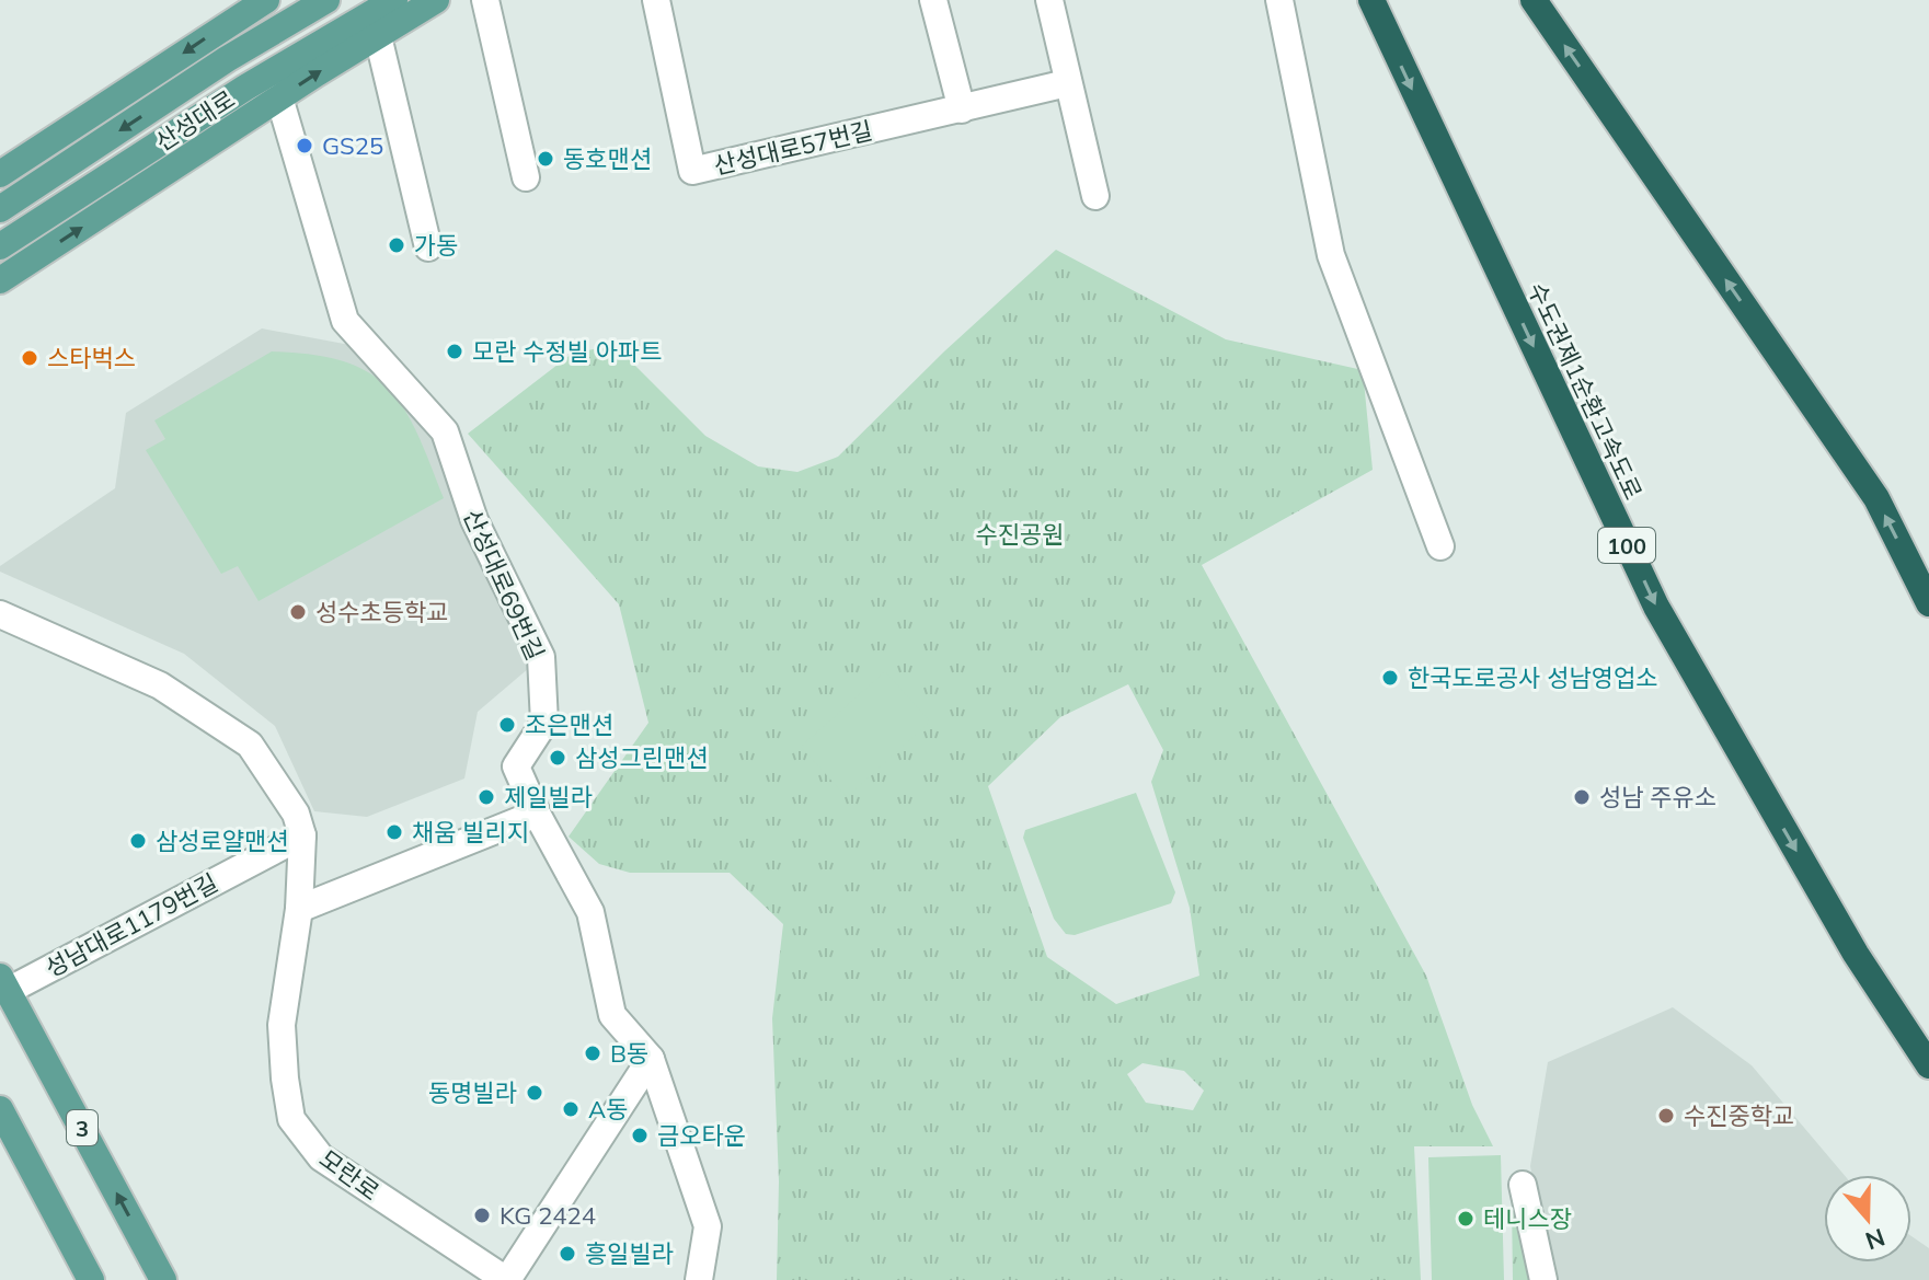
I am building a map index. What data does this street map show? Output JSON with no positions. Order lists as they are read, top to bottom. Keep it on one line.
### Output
{"streets":{"highway":["수도권제1순환고속도로","100"],"main road":["산성대로","3"],"street":["산성대로57번길","산성대로69번길","성남대로1179번길","모란로"]},"crossings":[["산성대로69번길","모란로"],["성남대로1179번길","3"],["성남대로1179번길","모란로"]],"parks":["수진공원"],"places":["GS25","동호맨션","가동","모란 수정빌 아파트","스타벅스","성수초등학교","한국도로공사 성남영업소","조은맨션","삼성그린맨션","제일빌라","성남 주유소","채움 빌리지","삼성로얄맨션","B동","동명빌라","A동","수진중학교","금오타운","KG 2424","테니스장","흥일빌라"],"north":"bottom"}
